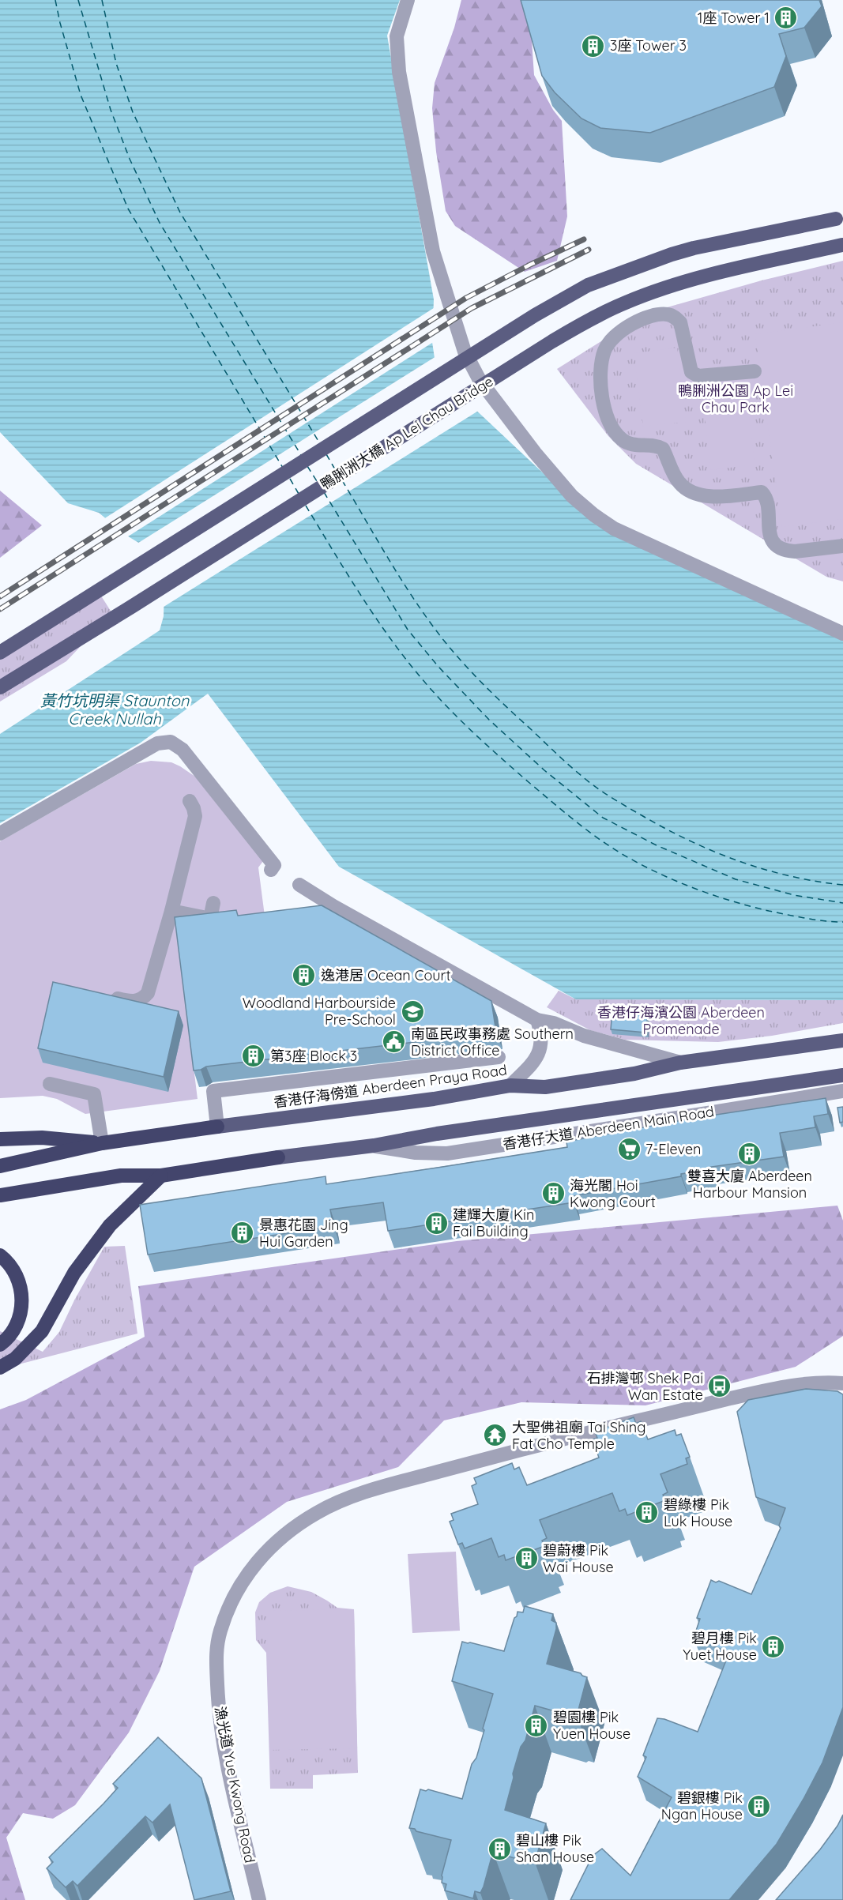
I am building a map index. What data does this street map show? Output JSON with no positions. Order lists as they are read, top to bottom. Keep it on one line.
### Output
{"streets":{"highway":["香港仔海傍道 Aberdeen Praya Road"],"main road":["鴨脷洲大橋 Ap Lei Chau Bridge"],"street":["香港仔大道 Aberdeen Main Road","漁光道 Yue Kwong Road"]},"water":["黃竹坑明渠 Staunton Creek Nullah"],"parks":["鴨脷洲公園 Ap Lei Chau Park","香港仔海濱公園 Aberdeen Promenade"],"places":{"building":["1座 Tower 1","3座 Tower 3","逸港居 Ocean Court","第3座 Block 3","雙喜大廈 Aberdeen Harbour Mansion","海光閣 Hoi Kwong Court","建輝大廈 Kin Fai Building","景惠花園 Jing Hui Garden","碧綠樓 Pik Luk House","碧蔚樓 Pik Wai House","碧月樓 Pik Yuet House","碧園樓 Pik Yuen House","碧銀樓 Pik Ngan House","碧山樓 Pik Shan House"],"school or university":["Woodland Harbourside Pre-School"],"public building":["南區民政事務處 Southern District Office"],"supermarket":["7-Eleven"],"bus stop":["石排灣邨 Shek Pai Wan Estate"],"temple":["大聖佛祖廟 Tai Shing Fat Cho Temple"]}}
